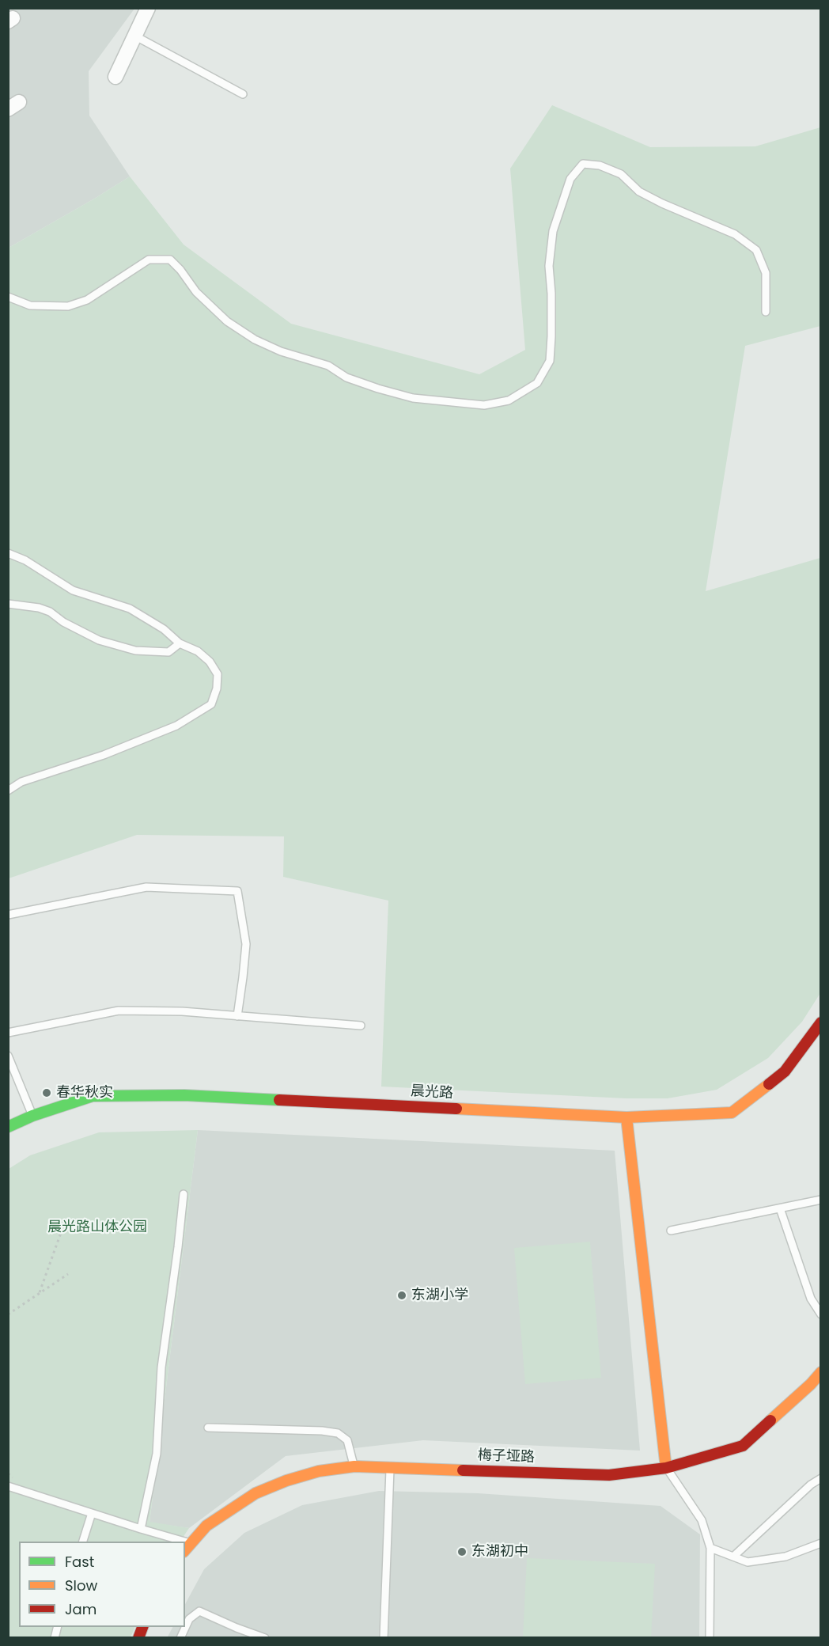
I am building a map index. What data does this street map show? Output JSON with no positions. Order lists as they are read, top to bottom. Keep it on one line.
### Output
{"streets":{"street":["晨光路","梅子垭路"]},"parks":["晨光路山体公园"],"places":["春华秋实","东湖小学","东湖初中"],"legend":["Fast","Slow","Jam"]}
